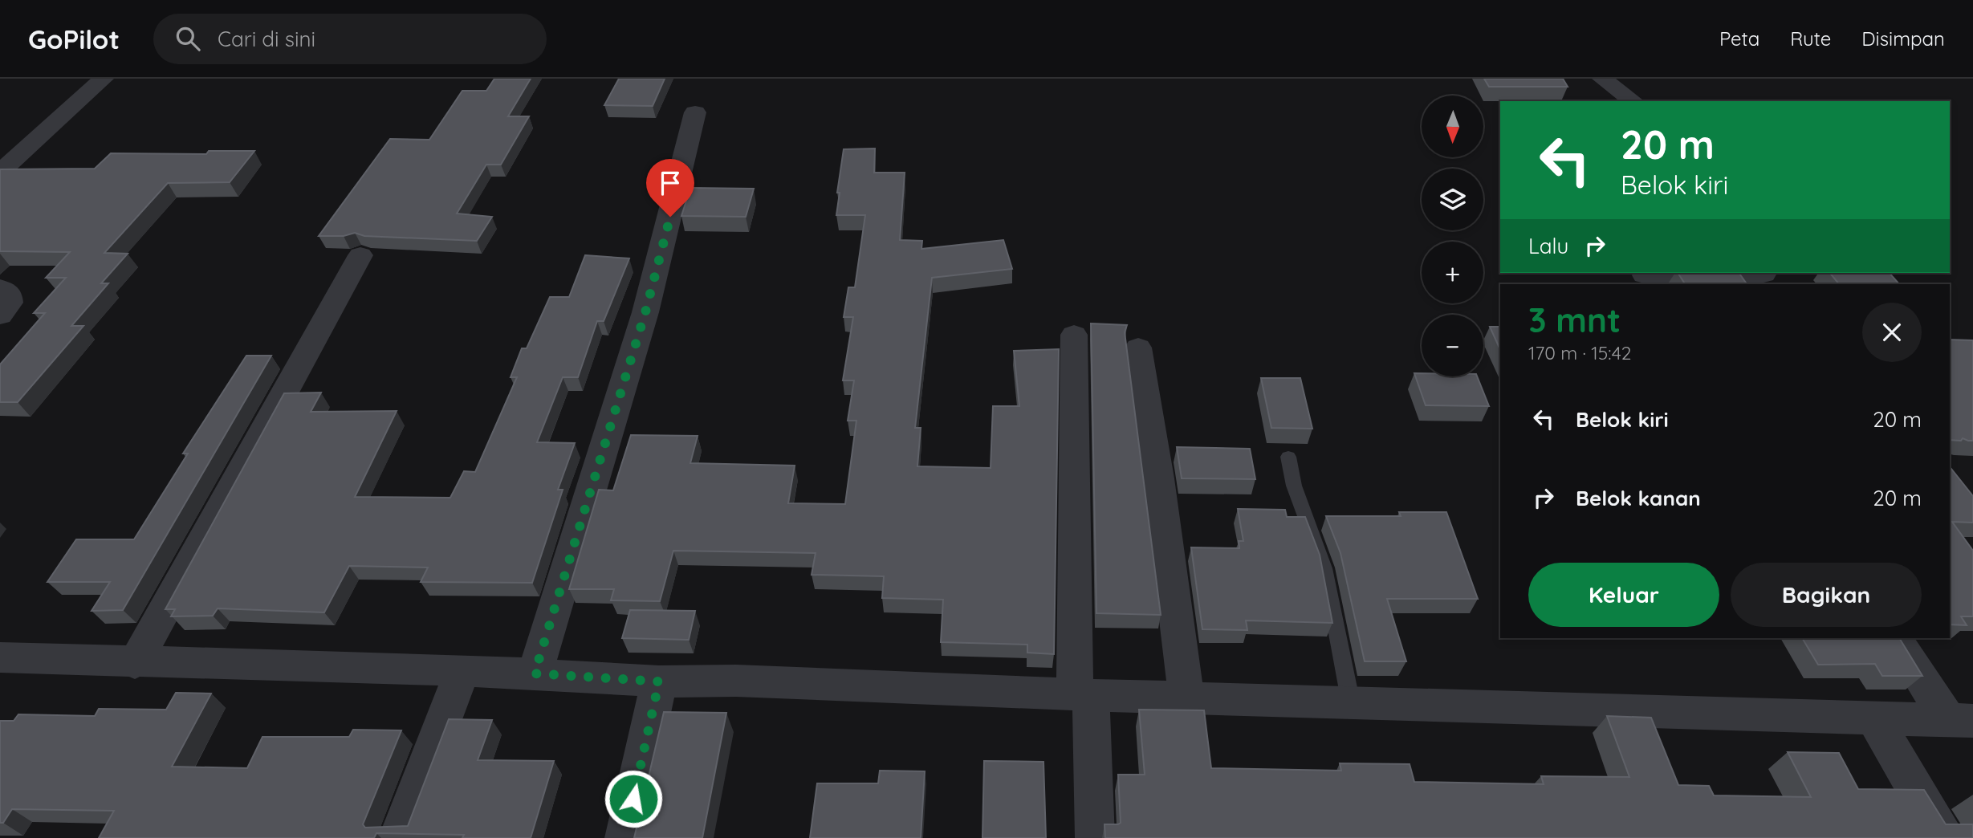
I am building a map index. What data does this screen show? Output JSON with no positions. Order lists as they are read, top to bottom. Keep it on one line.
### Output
{"north":"bottom","page":{"header":"GoPilot","search":"Cari di sini","nav":["Peta","Rute","Disimpan"],"map_buttons":["+","−"],"turn":["20 m","Belok kiri"],"then":"Lalu","heading":["3 mnt","170 m · 15:42"],"list":[{"name":"Belok kiri","value":"20 m"},{"name":"Belok kanan","value":"20 m"}],"buttons":["Keluar","Bagikan"]}}
